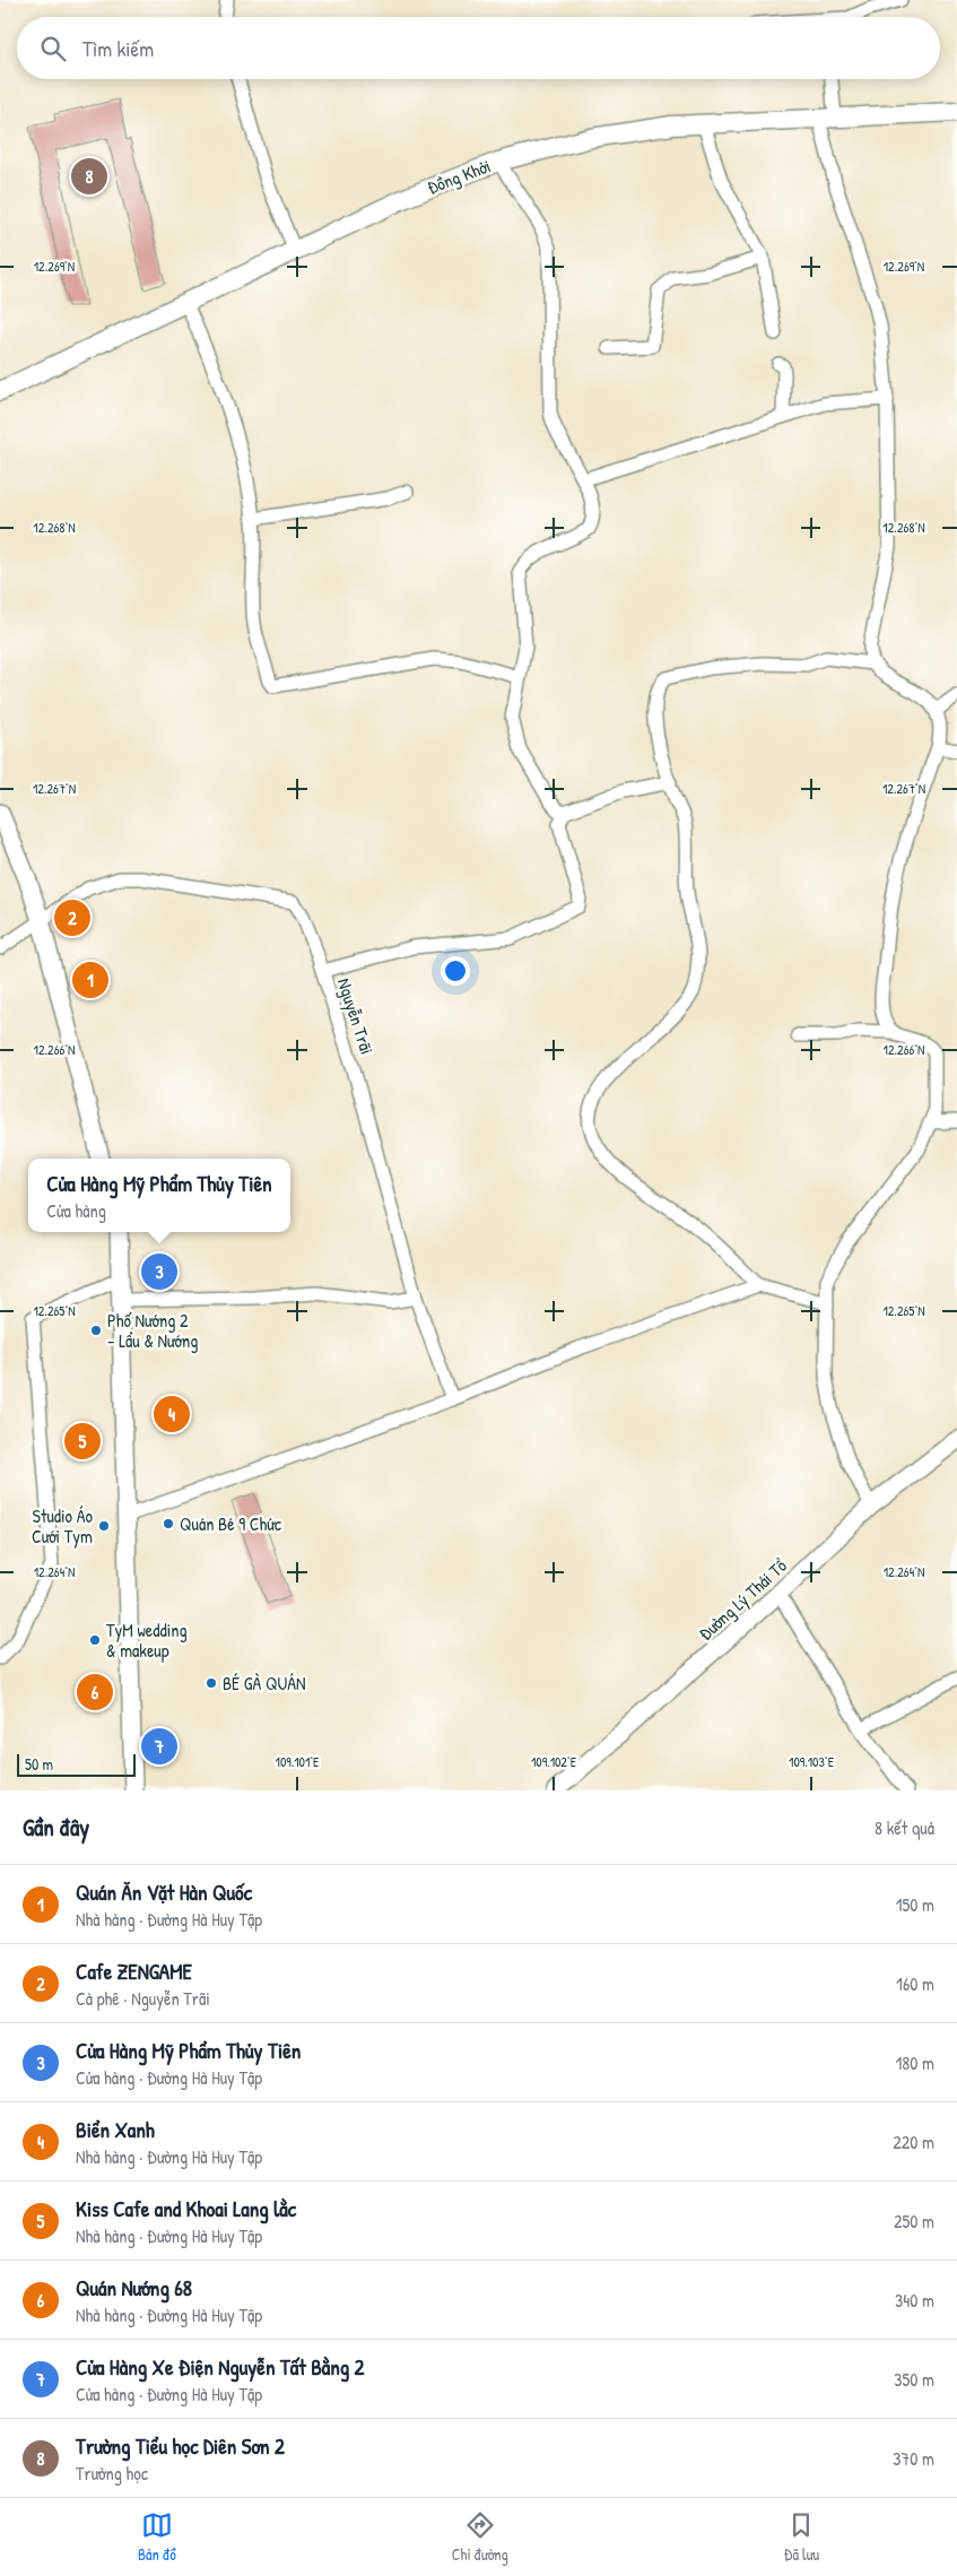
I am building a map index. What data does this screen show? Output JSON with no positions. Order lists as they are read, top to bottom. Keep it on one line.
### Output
{"streets":{"main road":["Đồng Khởi"],"street":["Nguyễn Trãi","Đường Lý Thái Tổ"]},"places":["Phố Nướng 2 - Lẩu & Nướng","Quán Bé 9 Chức","Studio Áo Cưới Tym","TyM wedding & makeup","BÉ GÀ QUÁN"],"scale_bar":"50 m","page":{"search":"Tìm kiếm","pins":["8","2","1","3","4","5","6","7"],"popup":["Cửa Hàng Mỹ Phẩm Thủy Tiên","Cửa hàng"],"scale":"50 m","heading":["Gần đây","8 kết quả"],"list":[{"mark":"1","name":"Quán Ăn Vặt Hàn Quốc","note":"Nhà hàng · Đường Hà Huy Tập","value":"150 m"},{"mark":"2","name":"Cafe ZENGAME","note":"Cà phê · Nguyễn Trãi","value":"160 m"},{"mark":"3","name":"Cửa Hàng Mỹ Phẩm Thủy Tiên","note":"Cửa hàng · Đường Hà Huy Tập","value":"180 m"},{"mark":"4","name":"Biển Xanh","note":"Nhà hàng · Đường Hà Huy Tập","value":"220 m"},{"mark":"5","name":"Kiss Cafe and Khoai Lang lằc","note":"Nhà hàng · Đường Hà Huy Tập","value":"250 m"},{"mark":"6","name":"Quán Nướng 68","note":"Nhà hàng · Đường Hà Huy Tập","value":"340 m"},{"mark":"7","name":"Cửa Hàng Xe Điện Nguyễn Tất Bằng 2","note":"Cửa hàng · Đường Hà Huy Tập","value":"350 m"},{"mark":"8","name":"Trường Tiểu học Diên Sơn 2","note":"Trường học","value":"370 m"}],"nav":["Bản đồ","Chỉ đường","Đã lưu"]},"coordinates":["12.269°N","12.268°N","12.267°N","12.266°N","12.265°N","12.264°N","109.101°E","109.102°E","109.103°E"]}
